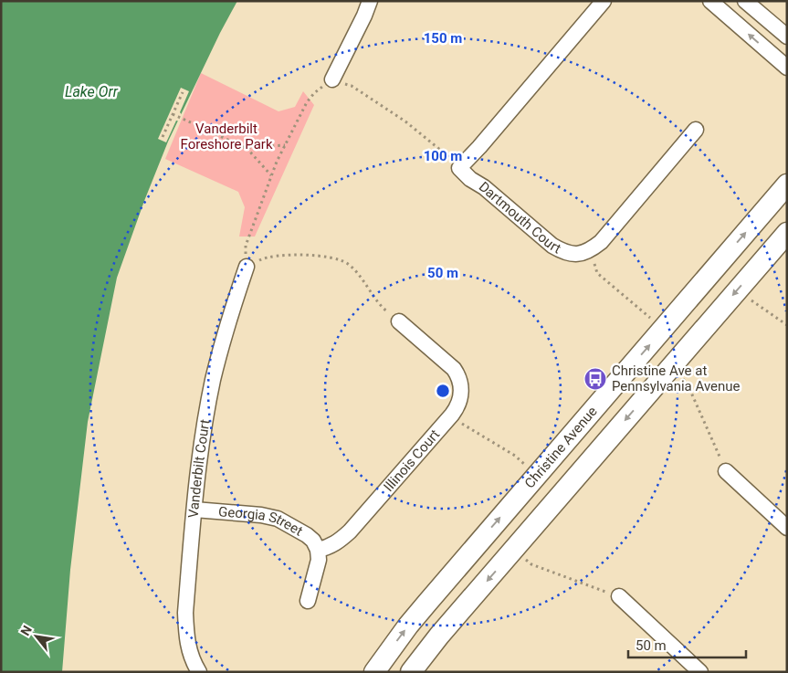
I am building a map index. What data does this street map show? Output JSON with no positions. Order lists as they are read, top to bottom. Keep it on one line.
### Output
{"streets":{"main road":["Christine Avenue"],"street":["Dartmouth Court","Illinois Court","Vanderbilt Court","Georgia Street"]},"crossings":[["Illinois Court","Georgia Street"],["Vanderbilt Court","Georgia Street"]],"water":["Lake Orr"],"parks":["Vanderbilt Foreshore Park"],"places":{"bus stop":["Christine Ave at Pennsylvania Avenue"]},"scale_bar":"50 m","north":"top left","rings":["150 m","100 m","50 m"]}
